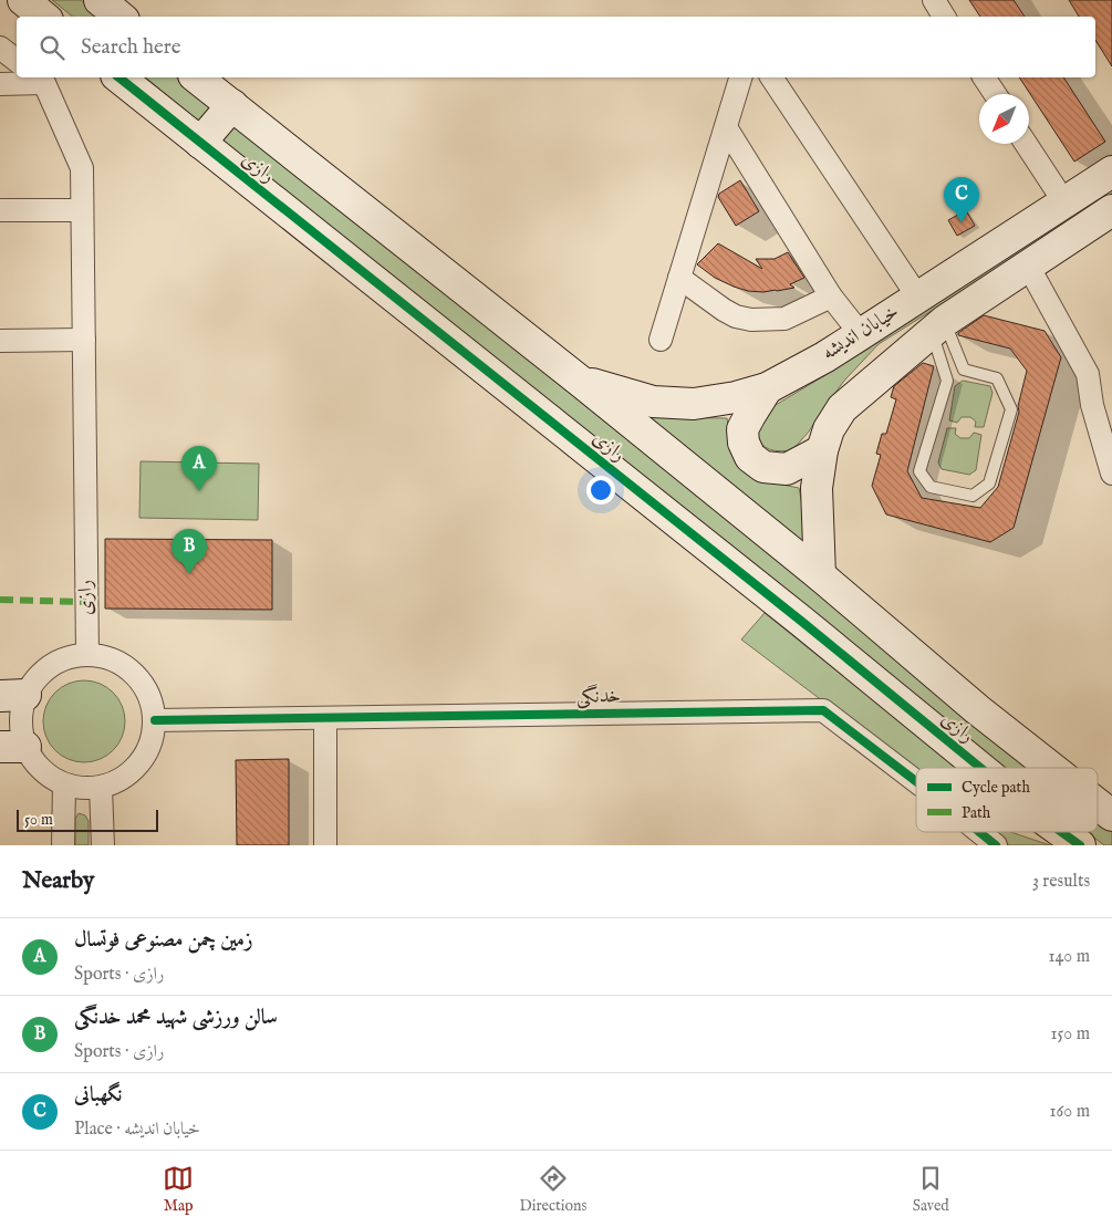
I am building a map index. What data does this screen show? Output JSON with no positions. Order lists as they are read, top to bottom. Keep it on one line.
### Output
{"streets":{"street":["رازی","خیابان اندیشه","خدنگی"]},"crossings":[["رازی","خیابان اندیشه"],["رازی","خدنگی"]],"legend":["Cycle path","Path"],"scale_bar":"50 m","north":"bottom left","page":{"search":"Search here","pins":["C","A","B"],"scale":"50 m","heading":["Nearby","3 results"],"list":[{"mark":"A","name":"زمین چمن مصنوعی فوتسال","note":"Sports · رازی","value":"140 m"},{"mark":"B","name":"سالن ورزشی شهید محمد خدنگی","note":"Sports · رازی","value":"150 m"},{"mark":"C","name":"نگهبانی","note":"Place · خیابان اندیشه","value":"160 m"}],"nav":["Map","Directions","Saved"]}}
